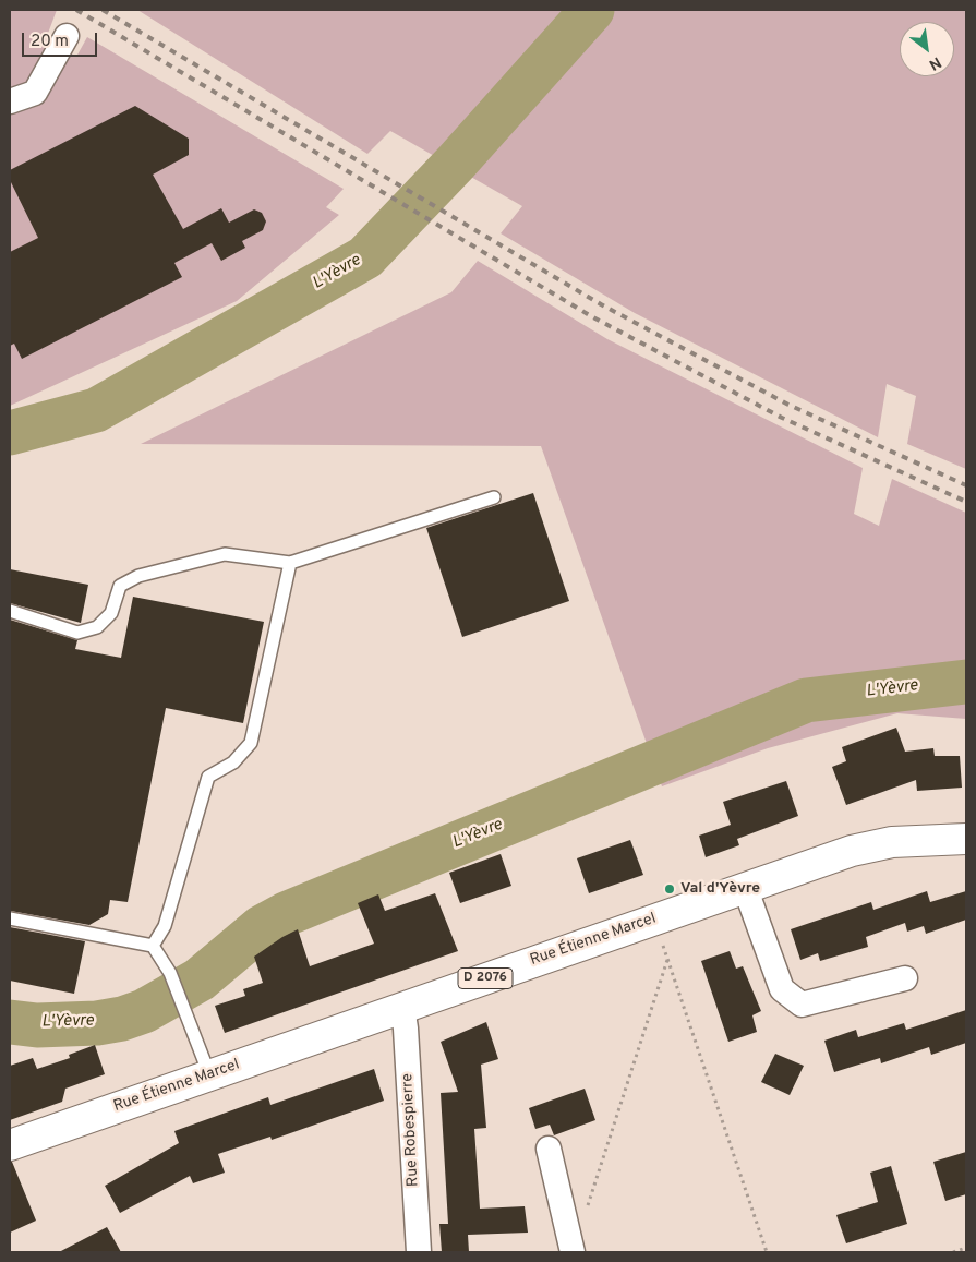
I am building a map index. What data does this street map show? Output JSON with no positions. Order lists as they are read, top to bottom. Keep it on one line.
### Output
{"streets":{"main road":["Rue Étienne Marcel","D 2076"],"street":["Rue Robespierre"]},"crossings":[["Rue Étienne Marcel","Rue Robespierre"]],"water":["L'Yèvre"],"places":["Val d'Yèvre"],"scale_bar":"20 m","north":"bottom right"}
